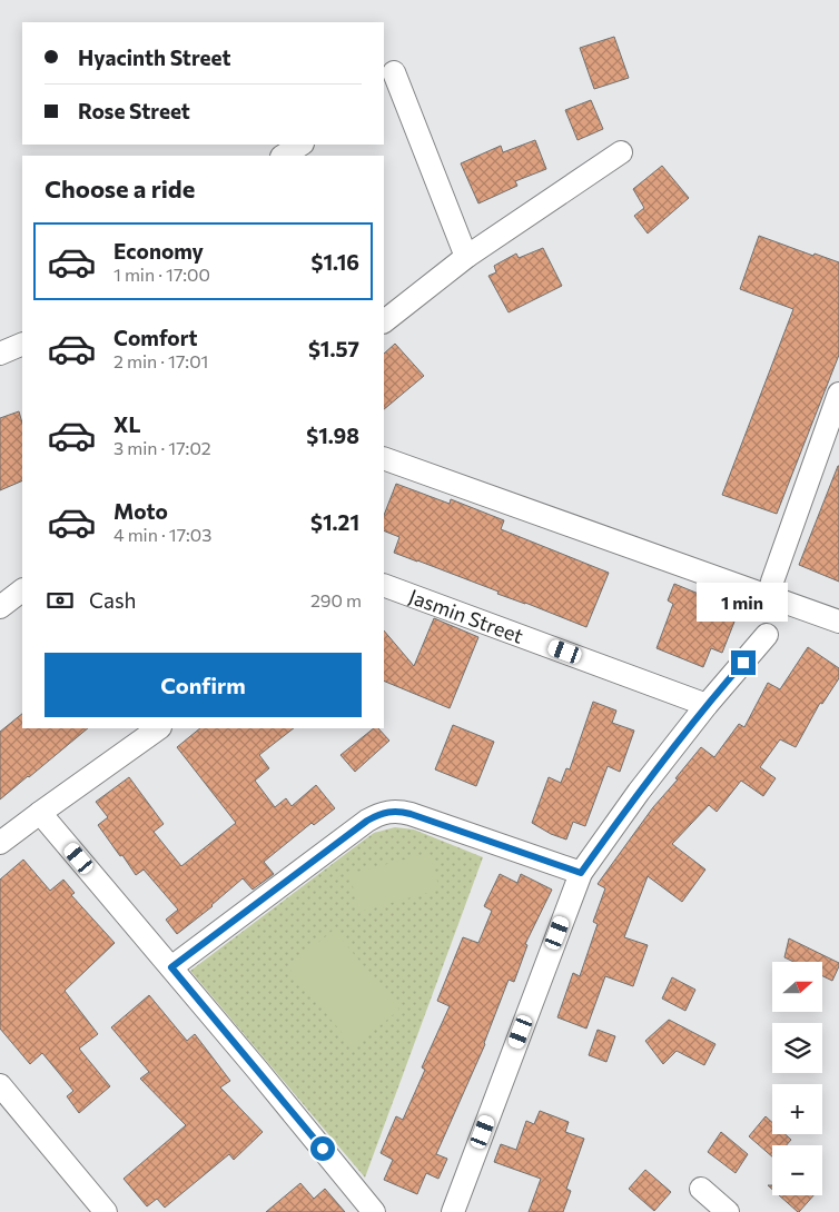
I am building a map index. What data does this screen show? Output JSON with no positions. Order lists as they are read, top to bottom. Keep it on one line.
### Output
{"streets":{"street":["Jasmin Street"]},"north":"right","page":{"banner":["Hyacinth Street","Rose Street"],"heading":"Choose a ride","list":[{"name":"Economy","note":"1 min · 17:00","value":"$1.16"},{"name":"Comfort","note":"2 min · 17:01","value":"$1.57"},{"name":"XL","note":"3 min · 17:02","value":"$1.98"},{"name":"Moto","note":"4 min · 17:03","value":"$1.21"}],"pay":["Cash","290 m"],"bubble":"1 min","buttons":"Confirm","map_buttons":["+","−"]}}
